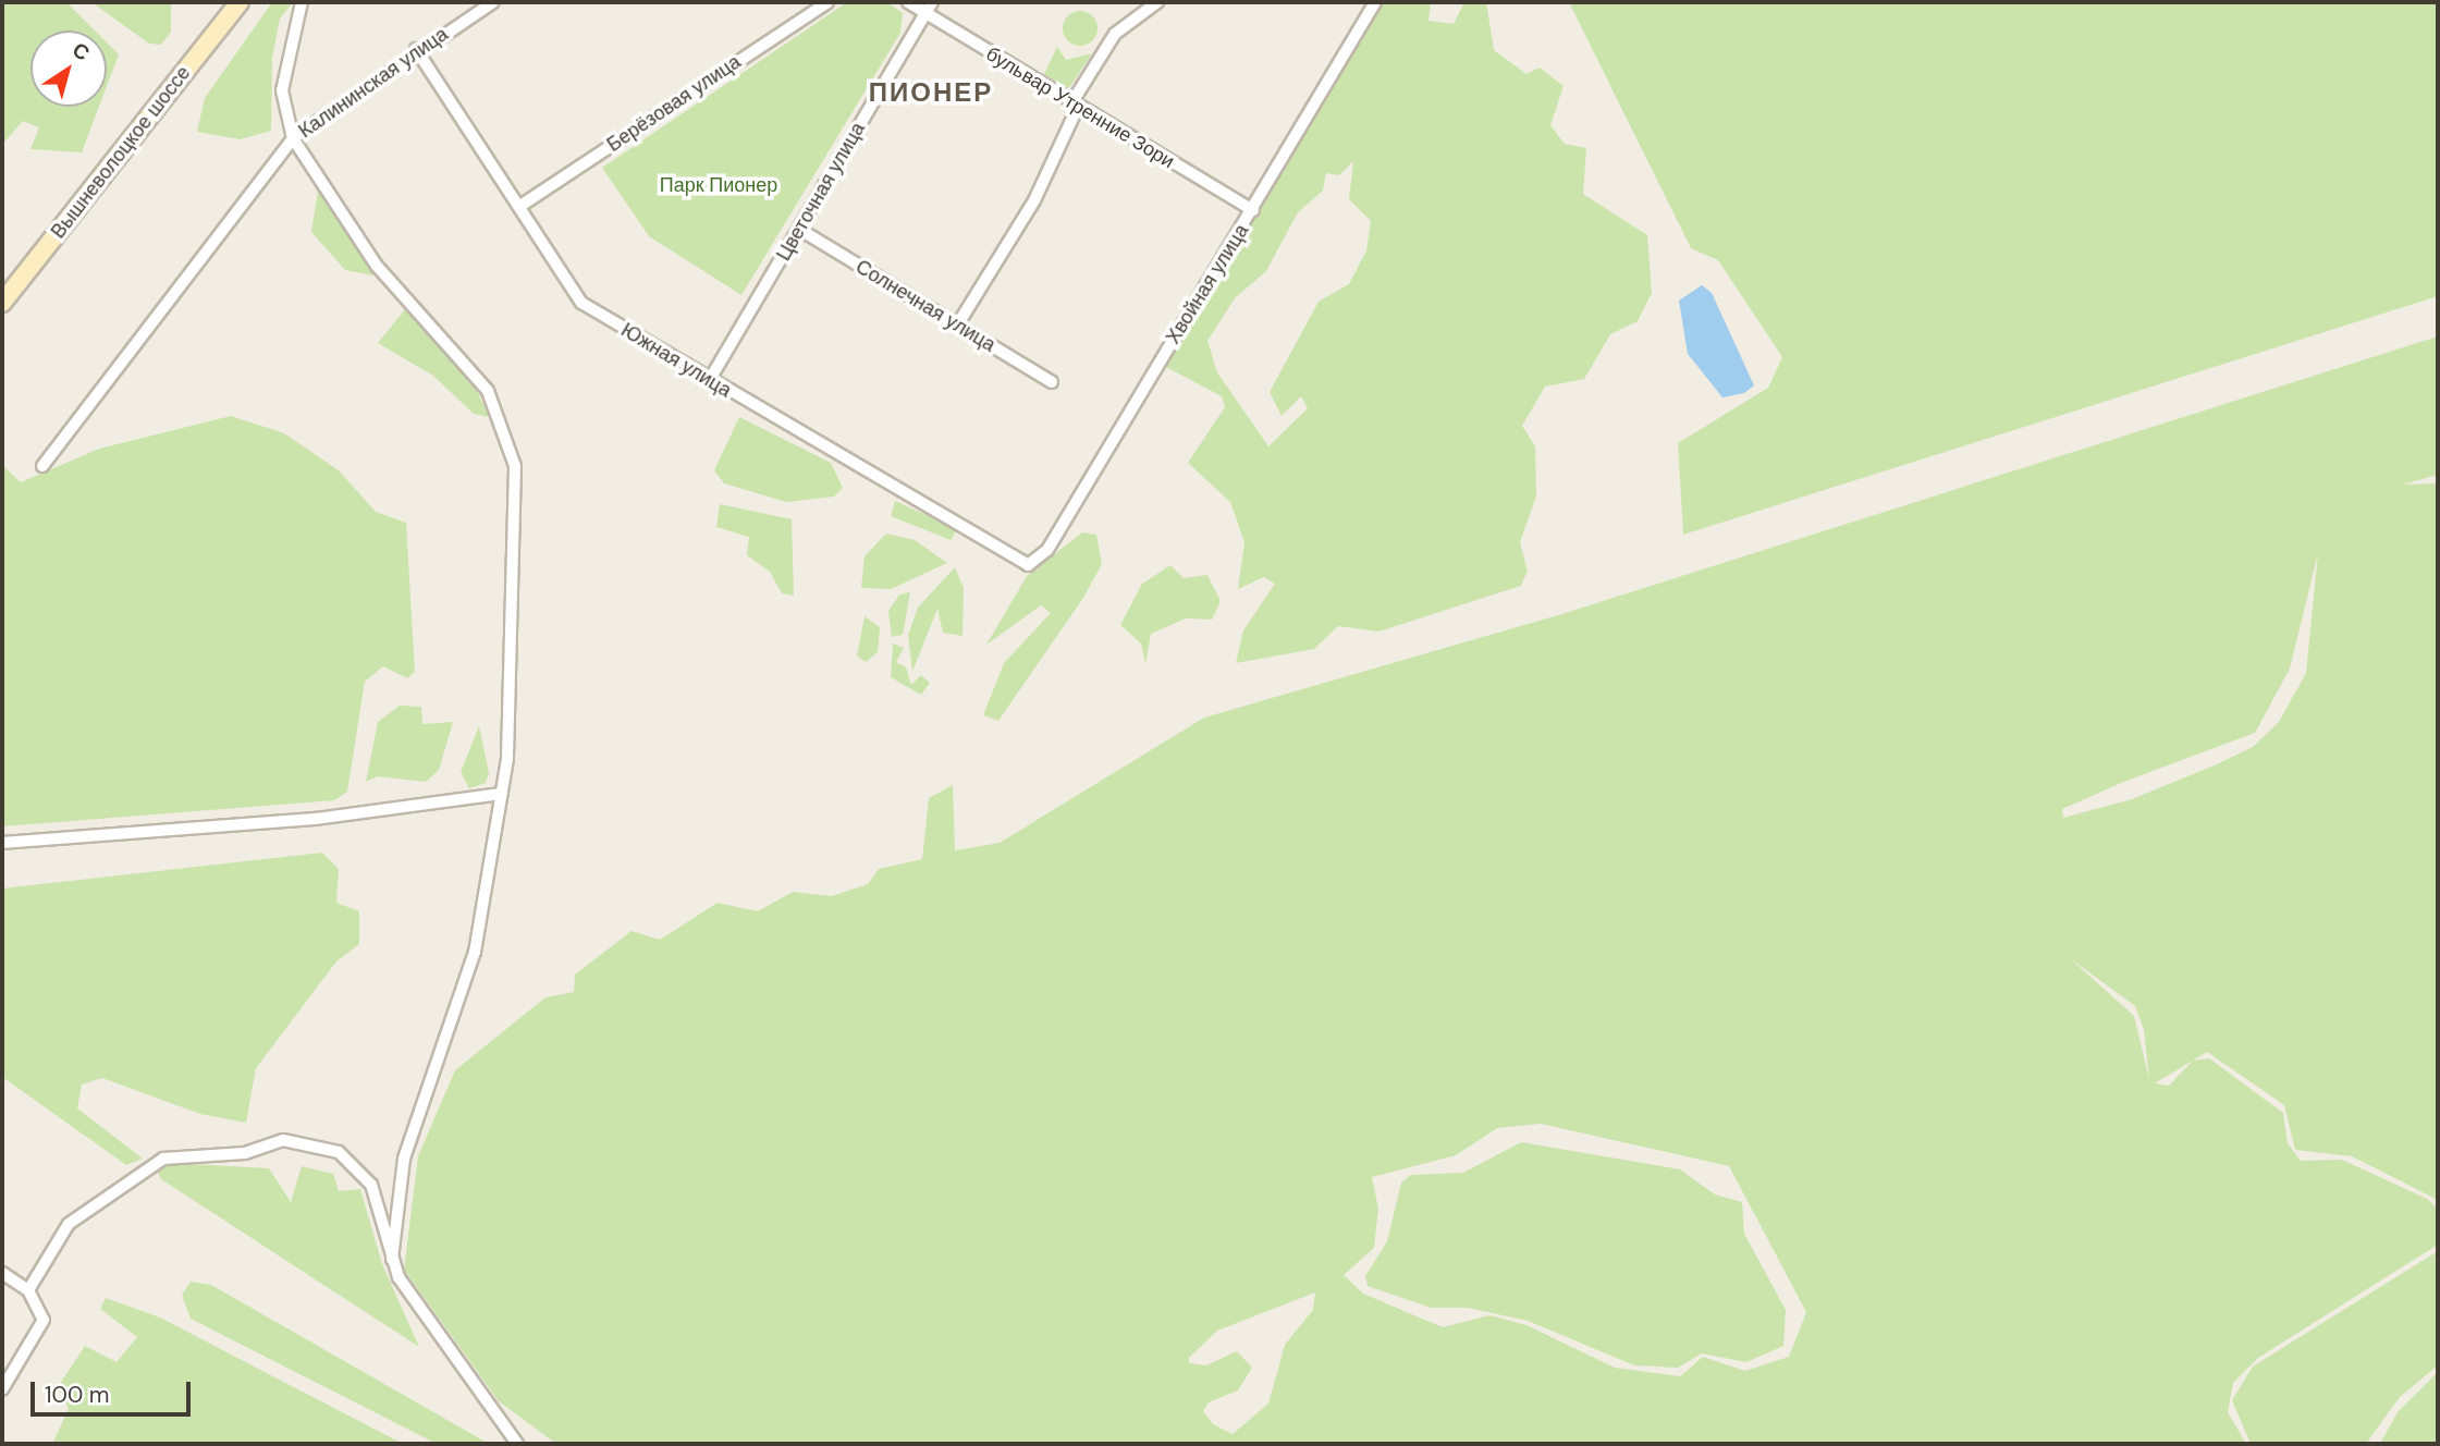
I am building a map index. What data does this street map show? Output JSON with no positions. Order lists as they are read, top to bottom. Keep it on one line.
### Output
{"streets":{"main road":["Вышневолоцкое шоссе"],"street":["Калининская улица","Берёзовая улица","бульвар Утренние Зори","Цветочная улица","Хвойная улица","Солнечная улица","Южная улица"]},"crossings":[["Калининская улица","Южная улица"],["Берёзовая улица","Южная улица"],["бульвар Утренние Зори","Цветочная улица"],["бульвар Утренние Зори","Хвойная улица"],["Цветочная улица","Солнечная улица"],["Цветочная улица","Южная улица"],["Хвойная улица","Южная улица"]],"districts":["ПИОНЕР"],"parks":["Парк Пионер"],"scale_bar":"100 m","north":"top right"}
